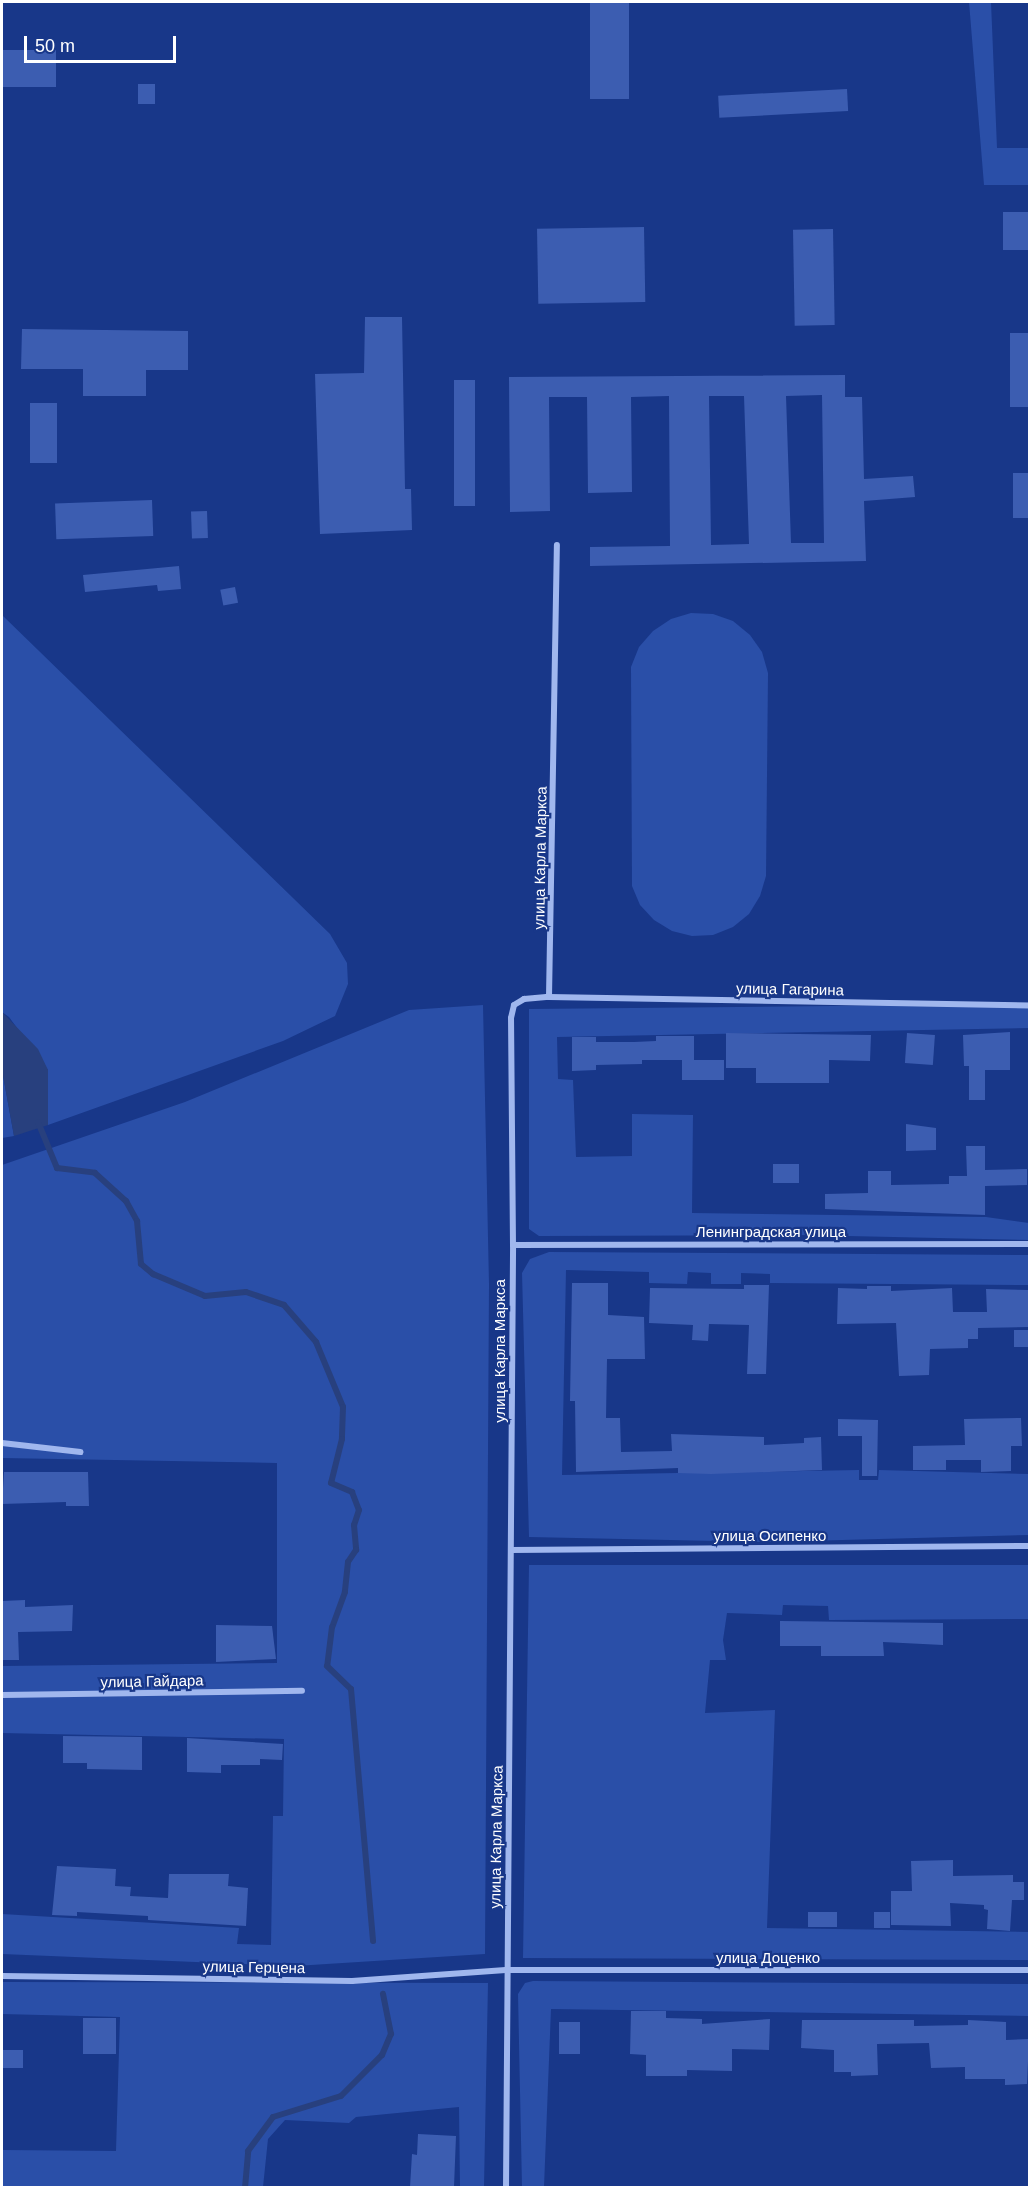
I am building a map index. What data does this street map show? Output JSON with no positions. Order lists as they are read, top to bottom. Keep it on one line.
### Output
{"streets":{"street":["улица Карла Маркса","улица Гагарина","Ленинградская улица","улица Осипенко","улица Гайдара","улица Доценко","улица Герцена"]},"crossings":[["улица Карла Маркса","улица Гагарина"],["улица Карла Маркса","Ленинградская улица"],["улица Карла Маркса","улица Осипенко"],["улица Карла Маркса","улица Доценко"],["улица Карла Маркса","улица Герцена"],["улица Доценко","улица Герцена"]],"scale_bar":"50 m"}
